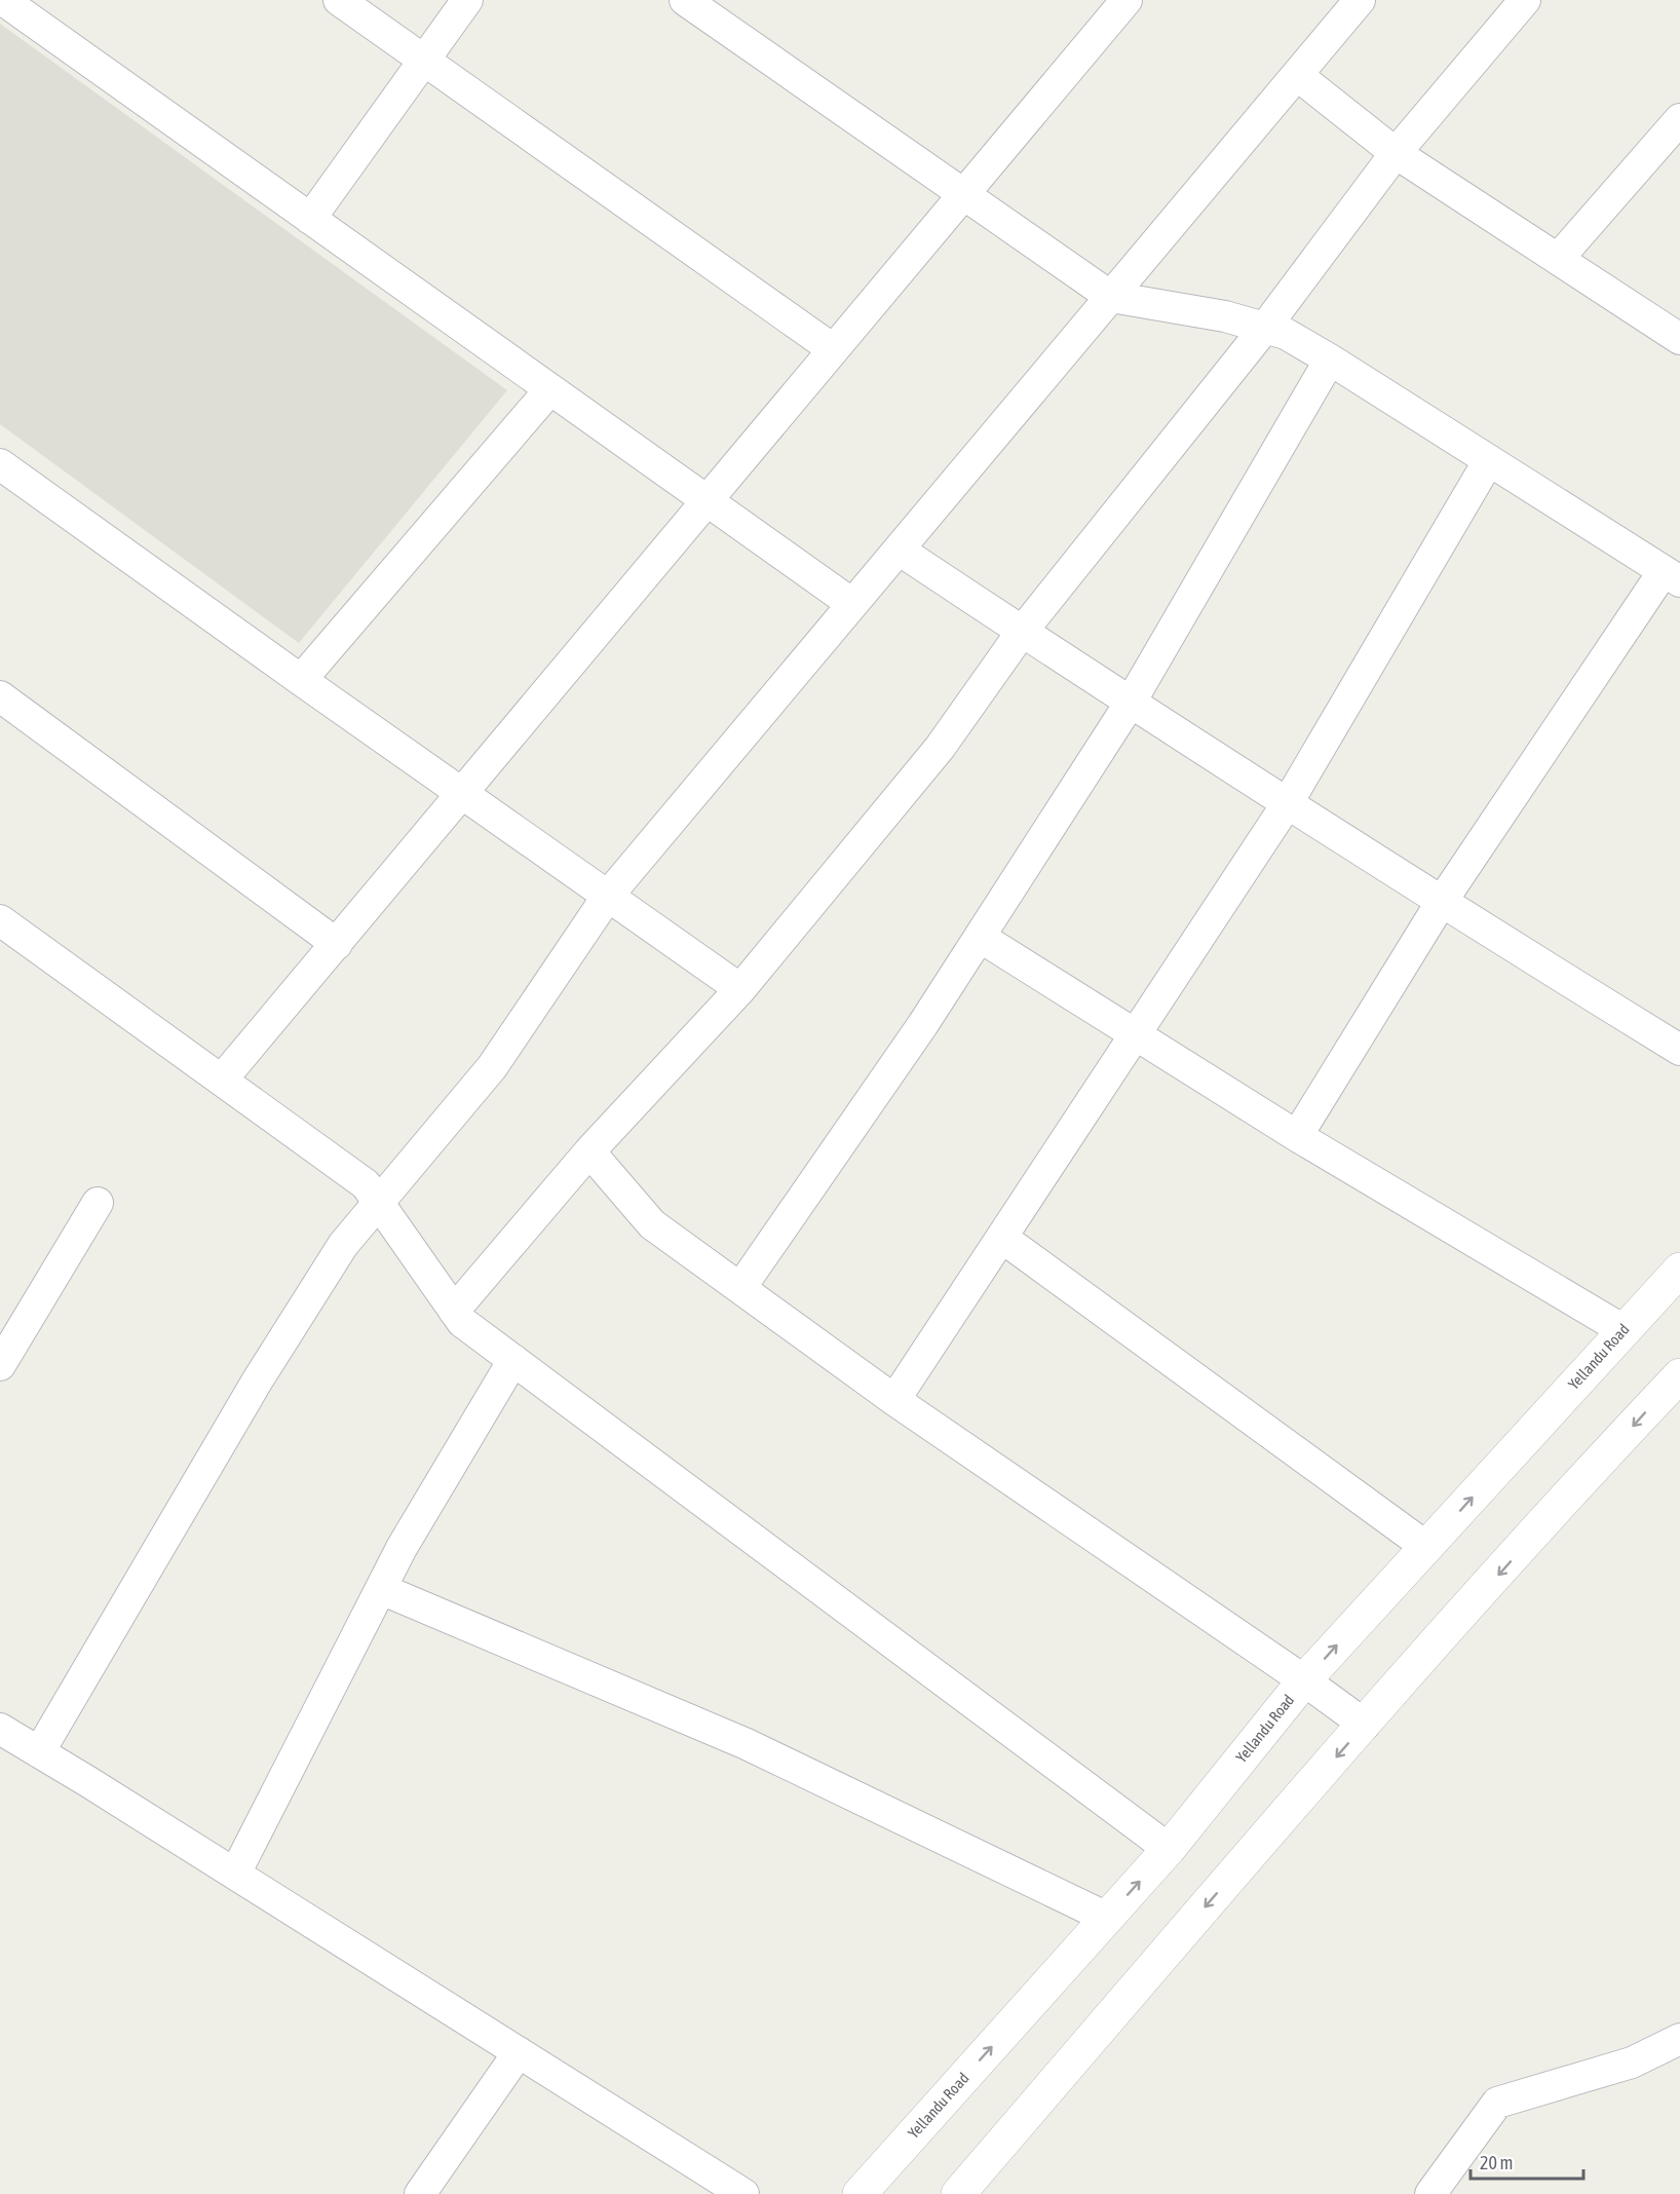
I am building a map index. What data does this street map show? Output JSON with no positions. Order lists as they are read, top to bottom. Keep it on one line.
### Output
{"streets":{"main road":["Yellandu Road"]},"scale_bar":"20 m"}
